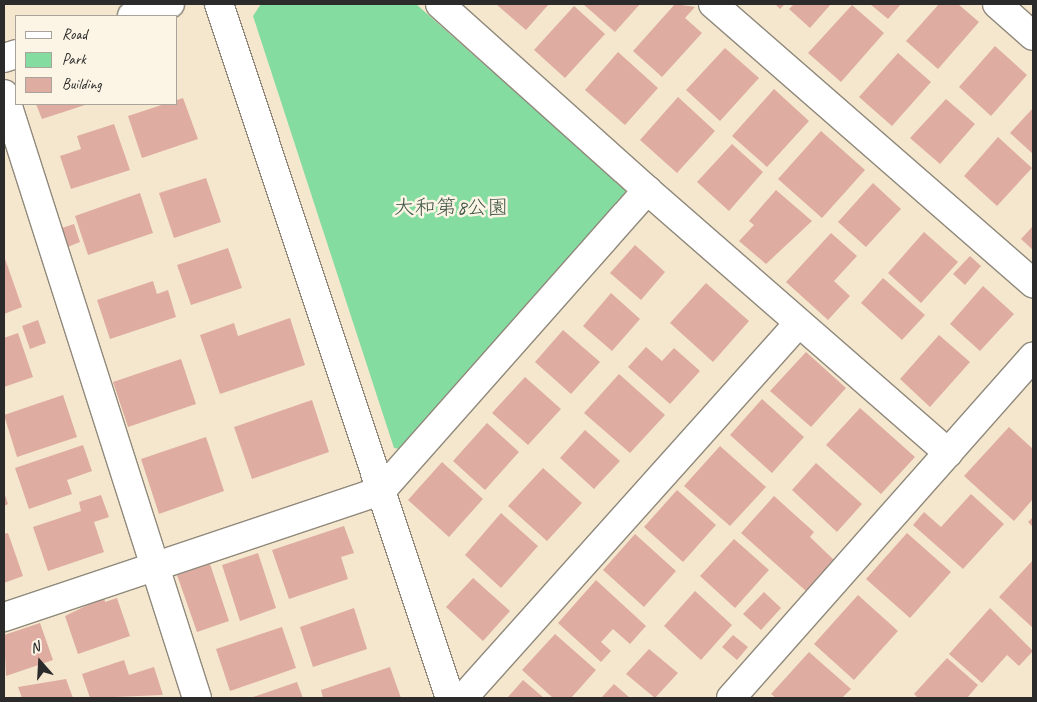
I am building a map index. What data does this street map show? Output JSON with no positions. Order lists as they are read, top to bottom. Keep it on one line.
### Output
{"parks":["大和第8公園"],"legend":["Road","Park","Building"],"north":"top"}
